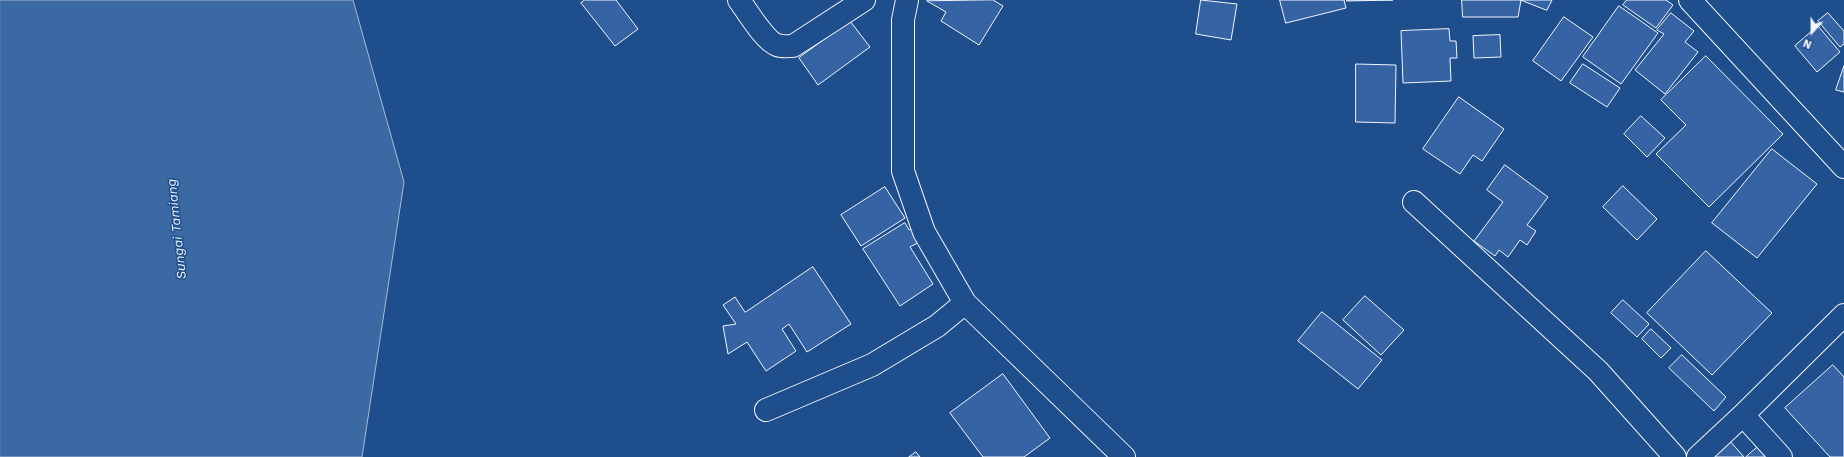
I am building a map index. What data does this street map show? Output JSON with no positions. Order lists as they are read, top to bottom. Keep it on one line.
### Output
{"water":["Sungai Tamiang"],"north":"bottom"}
